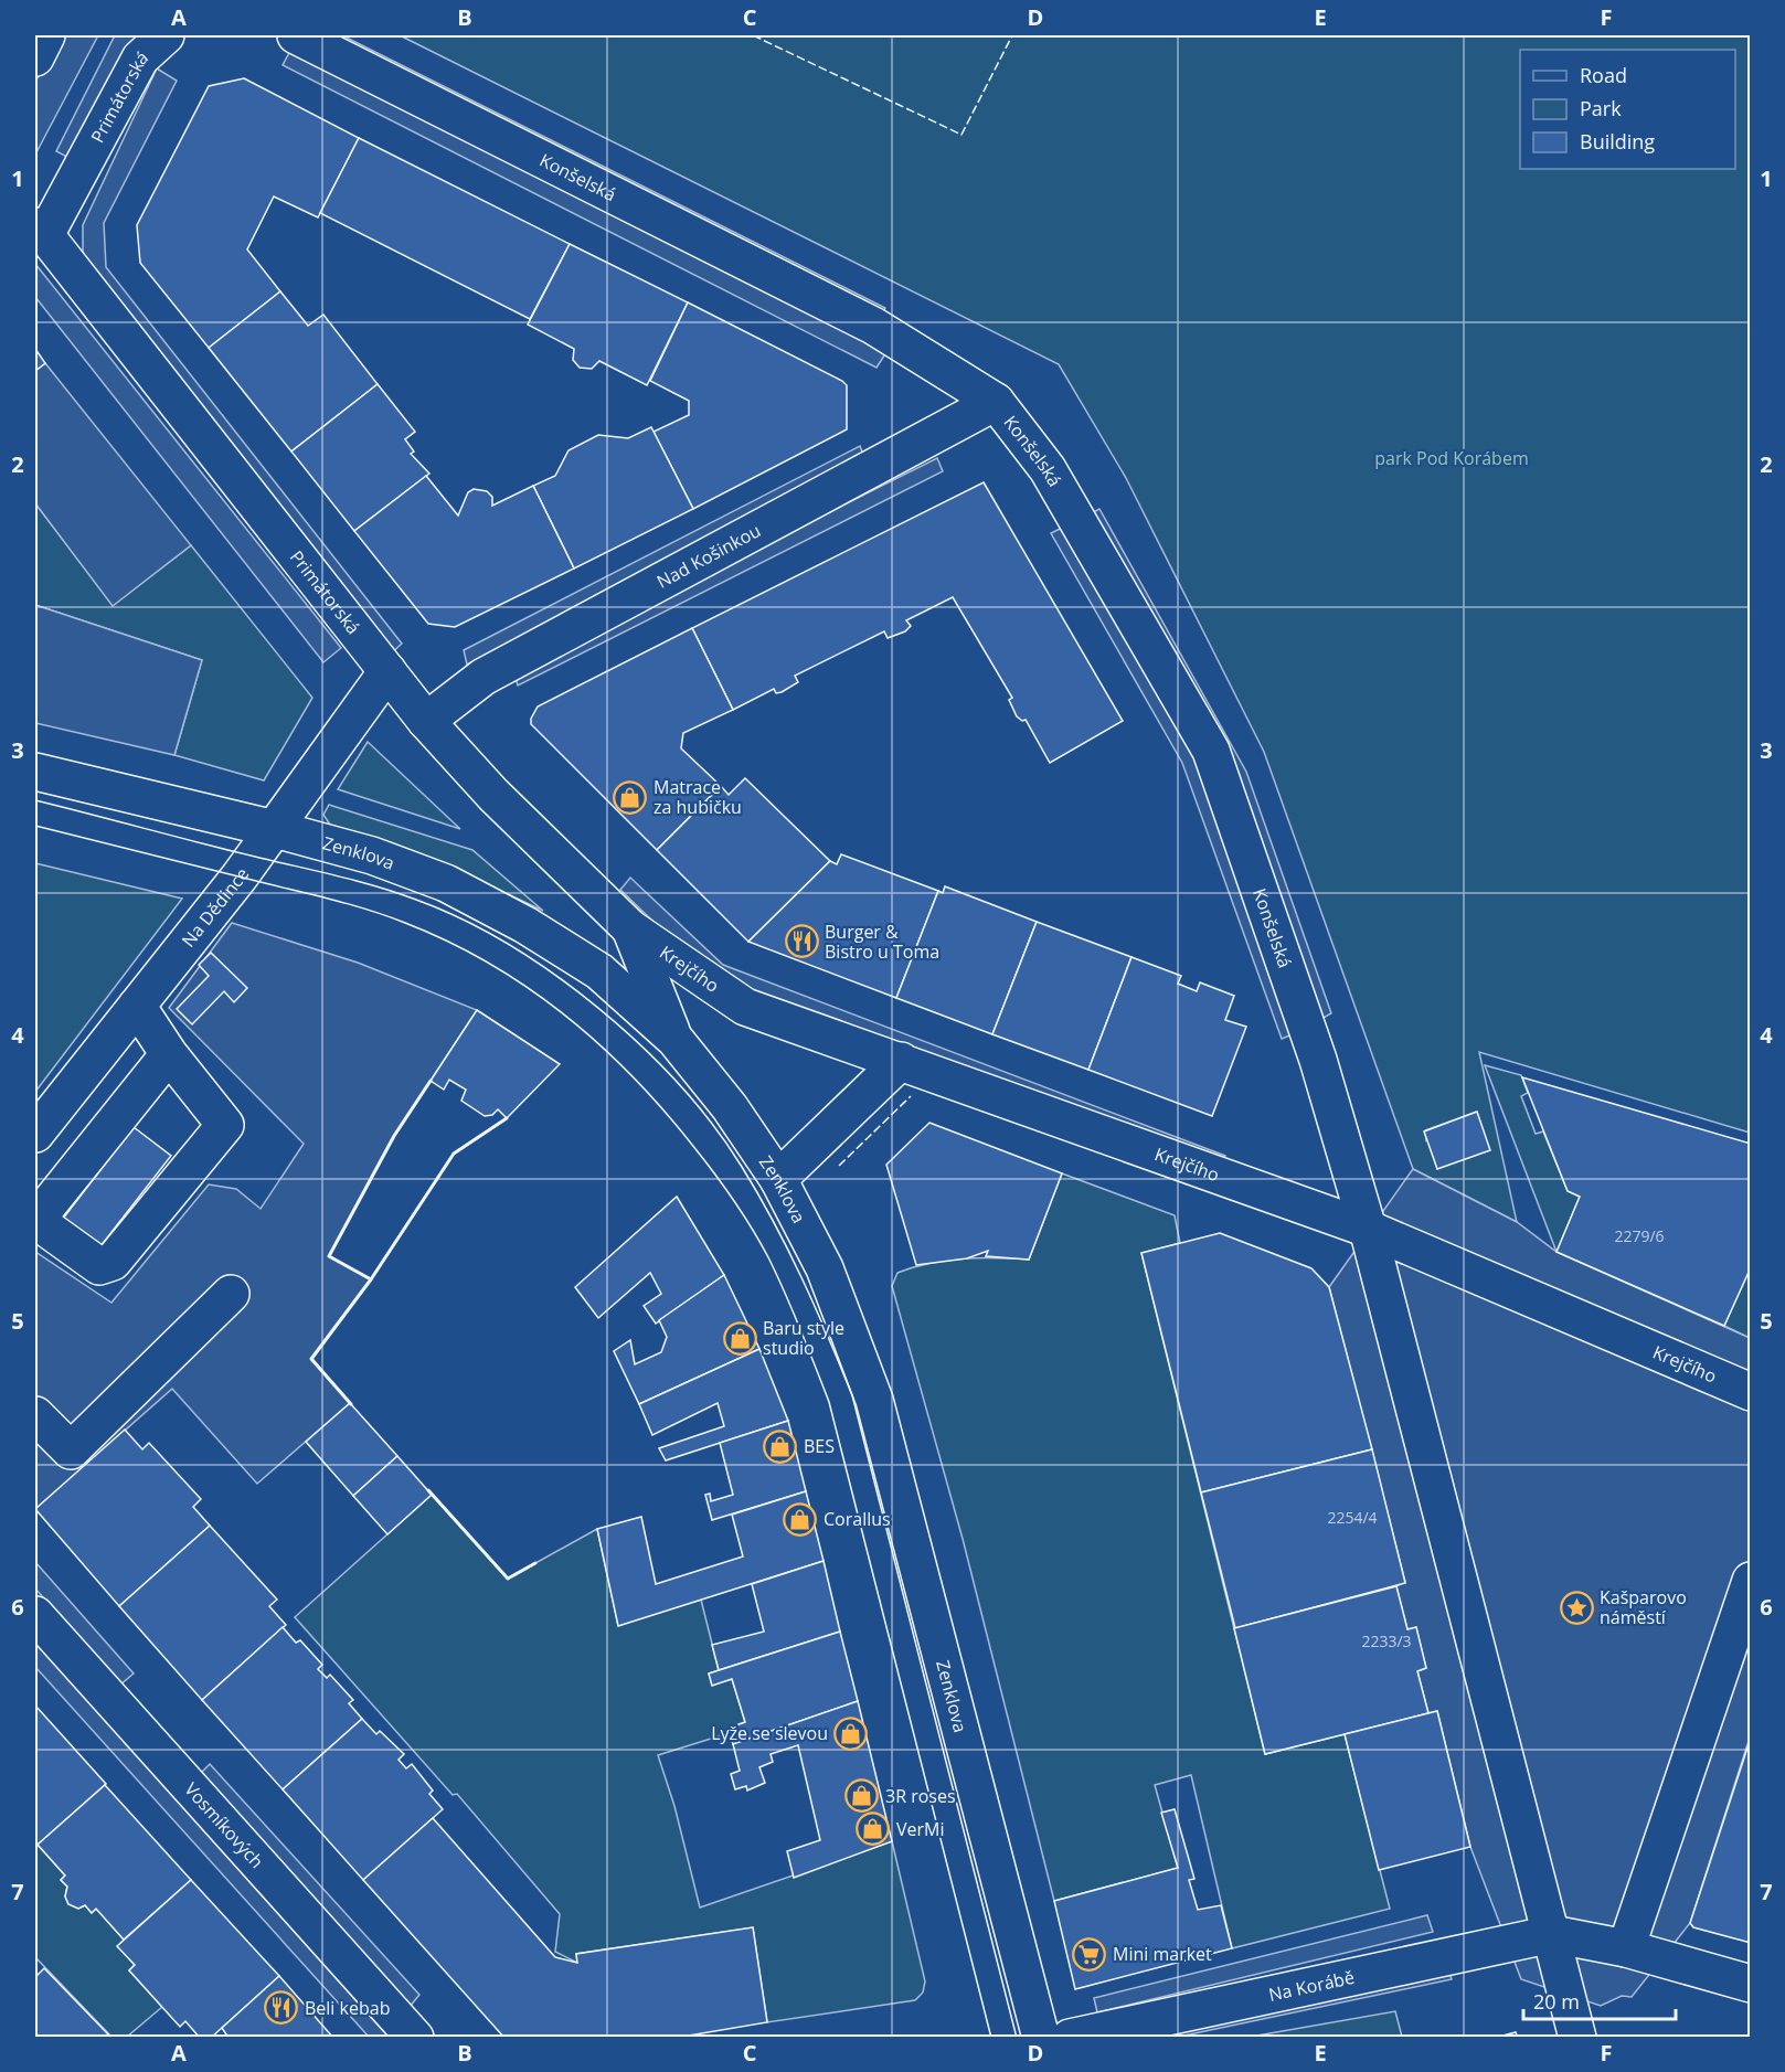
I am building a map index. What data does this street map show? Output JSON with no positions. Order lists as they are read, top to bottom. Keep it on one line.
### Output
{"streets":{"street":["Primátorská","Konšelská","Nad Košinkou","Zenklova","Na Dědince","Krejčího","Vosmíkových","Na Korábě"]},"crossings":[["Primátorská","Nad Košinkou"],["Primátorská","Na Dědince"],["Primátorská","Krejčího"],["Konšelská","Nad Košinkou"],["Konšelská","Krejčího"],["Zenklova","Na Dědince"]],"parks":["park Pod Korábem"],"places":{"shop":["Matrace za hubičku","Baru style studio","BES","Corallus","Lyže se slevou","3R roses","VerMi"],"restaurant":["Burger & Bistro u Toma","Beli kebab"],"place":["Kašparovo náměstí"],"supermarket":["Mini market"]},"house_numbers":["2279/6","2254/4","2233/3"],"legend":["Road","Park","Building"],"scale_bar":"20 m","grid":{"columns":["A","B","C","D","E","F"],"rows":["1","2","3","4","5","6","7"]}}
